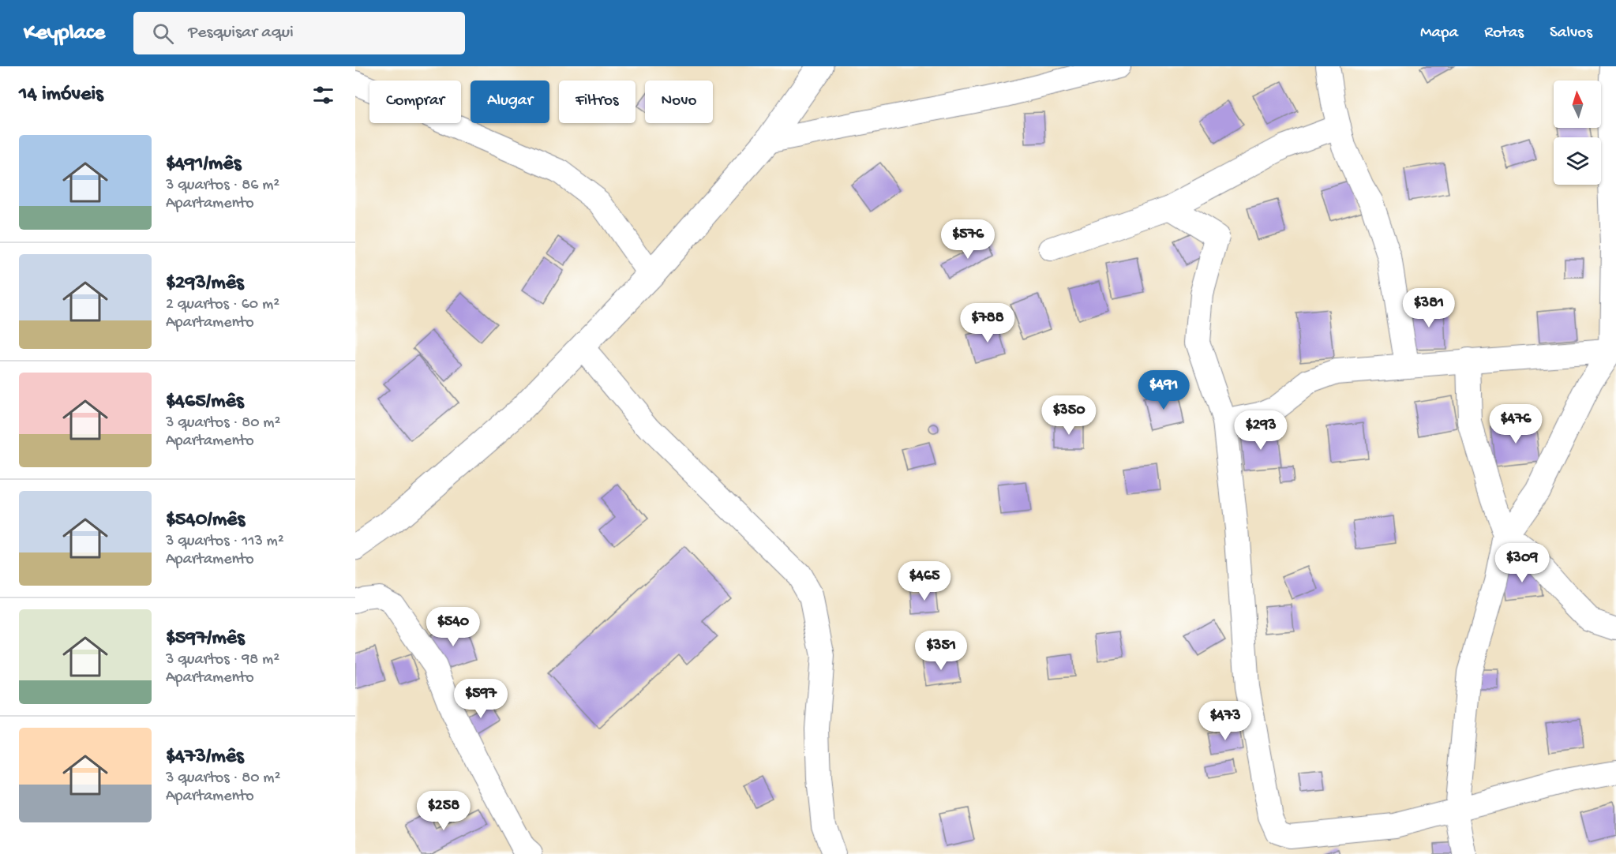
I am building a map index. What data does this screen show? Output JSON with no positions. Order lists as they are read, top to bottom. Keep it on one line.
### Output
{"north":"top","page":{"header":"Keyplace","search":"Pesquisar aqui","nav":["Mapa","Rotas","Salvos"],"heading":"14 imóveis","chip":["Comprar","Alugar","Filtros","Novo"],"list":[{"name":"$491/mês","note":"3 quartos · 86 m² · Apartamento"},{"name":"$293/mês","note":"2 quartos · 60 m² · Apartamento"},{"name":"$465/mês","note":"3 quartos · 80 m² · Apartamento"},{"name":"$540/mês","note":"3 quartos · 113 m² · Apartamento"},{"name":"$597/mês","note":"3 quartos · 98 m² · Apartamento"},{"name":"$473/mês","note":"3 quartos · 80 m² · Apartamento"}],"price":["$576","$381","$788","$491","$350","$476","$293","$309","$465","$540","$351","$597","$473","$258"]}}
